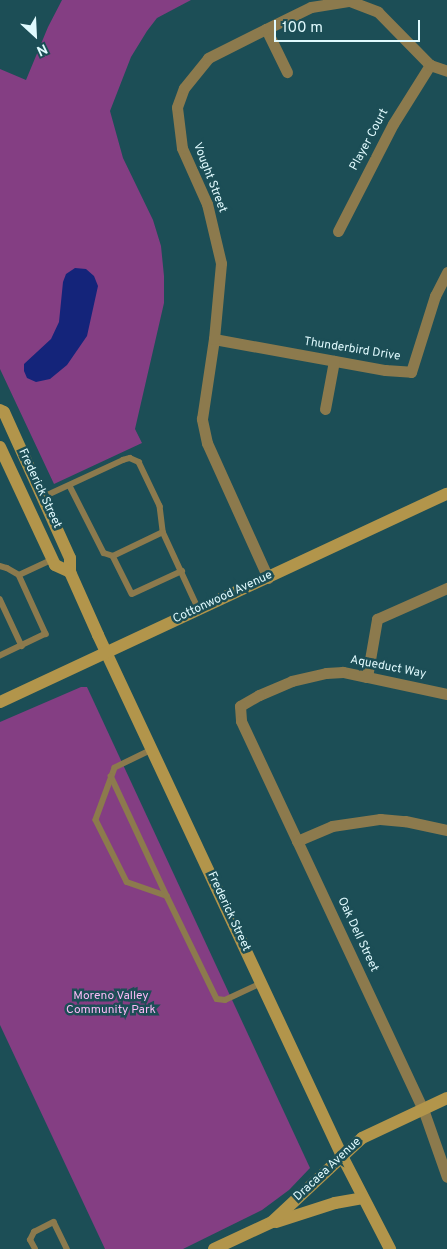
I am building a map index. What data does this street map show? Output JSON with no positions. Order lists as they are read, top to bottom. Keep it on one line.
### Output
{"streets":{"main road":["Frederick Street","Cottonwood Avenue","Dracaea Avenue"],"street":["Player Court","Vought Street","Thunderbird Drive","Aqueduct Way","Oak Dell Street"]},"crossings":[["Player Court","Vought Street"],["Vought Street","Thunderbird Drive"],["Vought Street","Cottonwood Avenue"],["Frederick Street","Cottonwood Avenue"],["Frederick Street","Dracaea Avenue"],["Aqueduct Way","Oak Dell Street"],["Oak Dell Street","Dracaea Avenue"]],"parks":["Moreno Valley Community Park"],"scale_bar":"100 m","north":"bottom right"}
